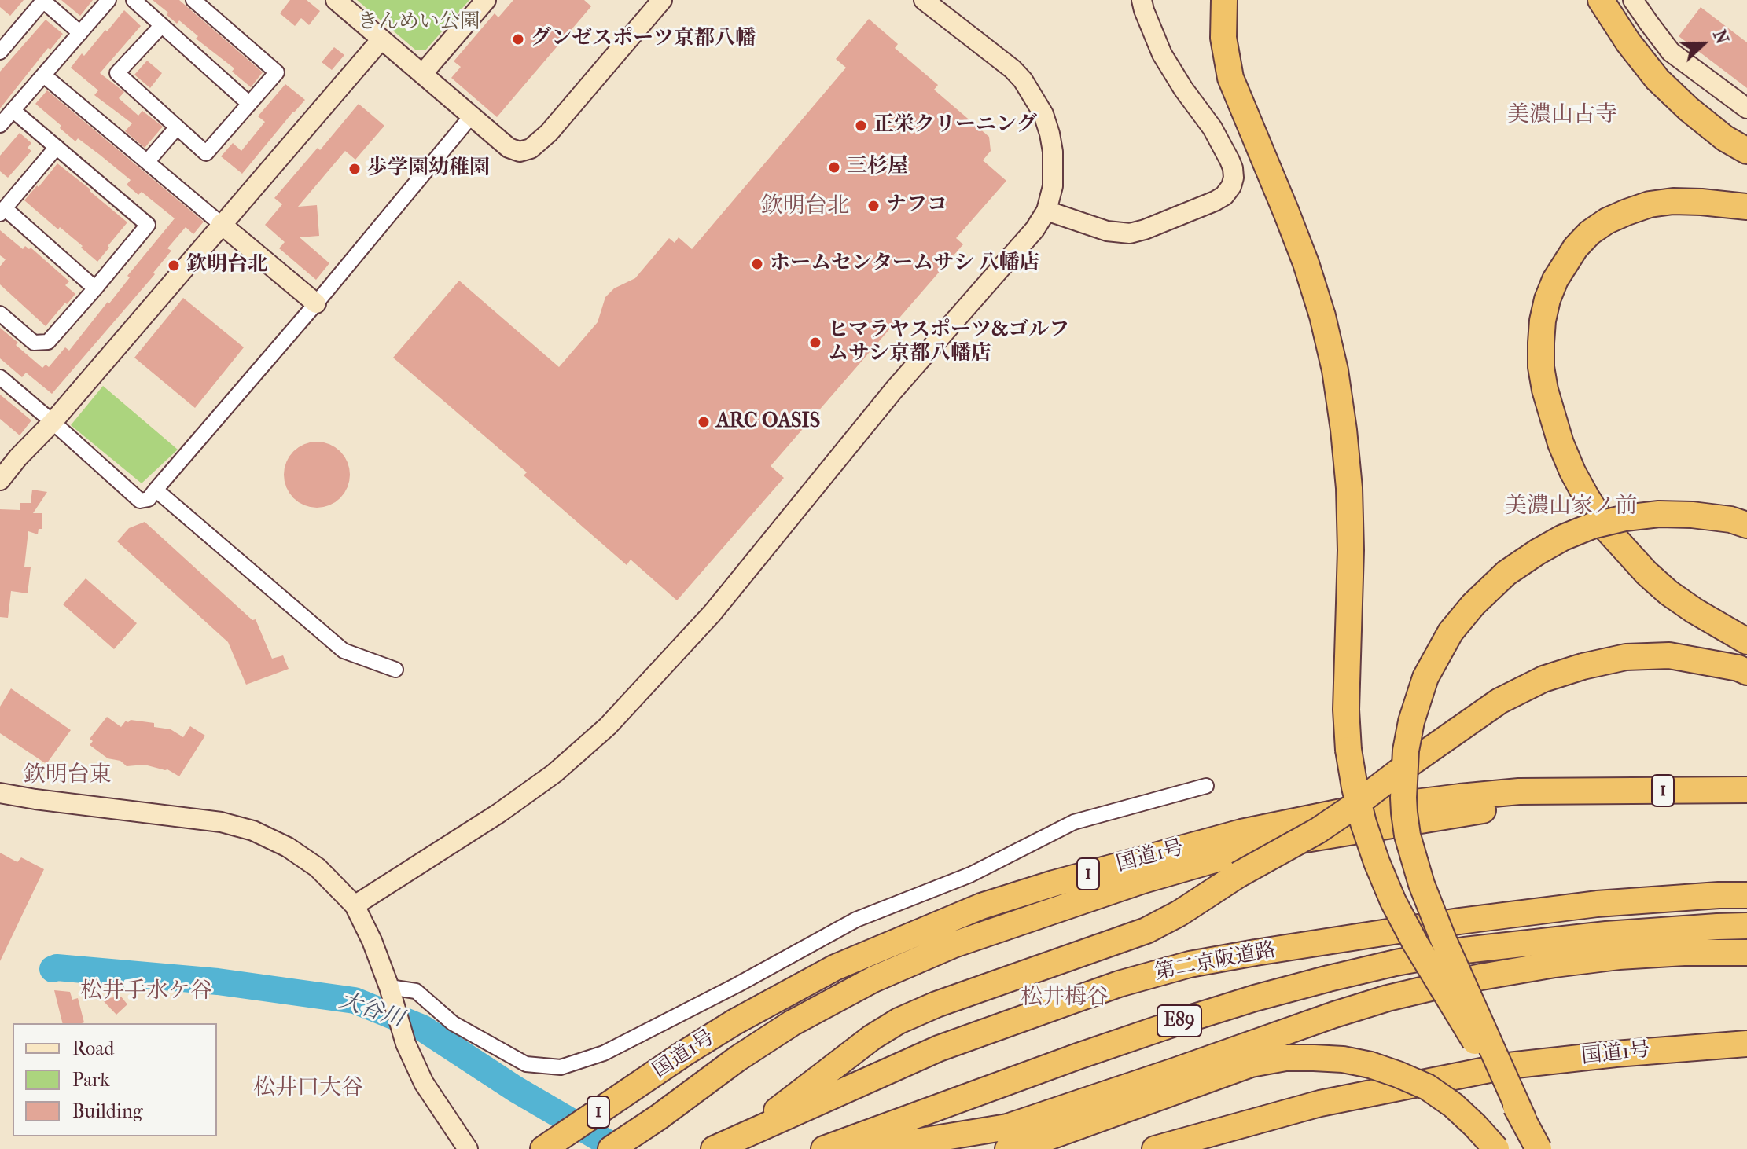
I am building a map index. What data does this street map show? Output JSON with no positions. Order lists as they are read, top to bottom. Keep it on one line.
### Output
{"streets":{"highway":["1","国道1号","第二京阪道路","E89"]},"districts":["美濃山古寺","欽明台北","美濃山家ノ前","欽明台東","松井手水ケ谷","松井栂谷","松井口大谷"],"water":["大谷川"],"parks":["きんめい公園"],"places":["グンゼスポーツ京都八幡","正栄クリーニング","三杉屋","歩学園幼稚園","ナフコ","ホームセンタームサシ 八幡店","欽明台北","ヒマラヤスポーツ&ゴルフ ムサシ京都八幡店","ARC OASIS"],"legend":["Road","Park","Building"],"north":"right"}
